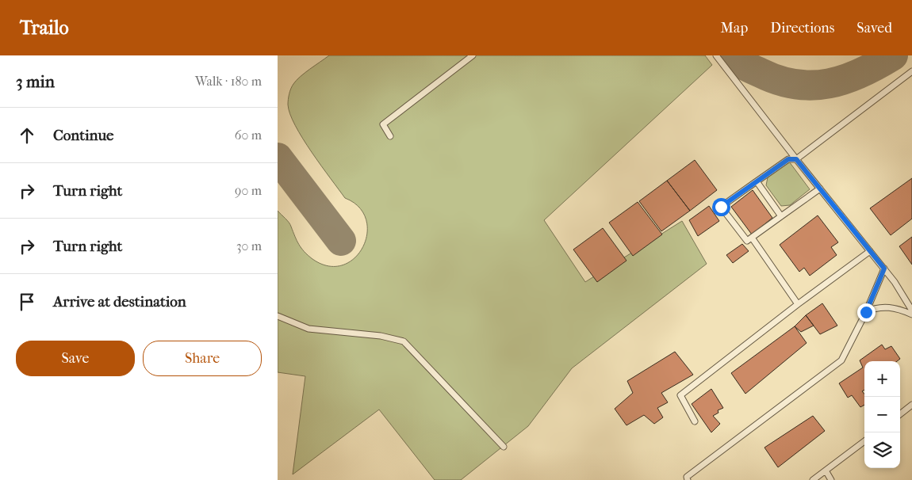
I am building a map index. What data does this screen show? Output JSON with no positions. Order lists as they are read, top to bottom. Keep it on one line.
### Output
{"page":{"header":"Trailo","nav":["Map","Directions","Saved"],"heading":["3 min","Walk · 180 m"],"list":[["Continue","60 m"],["Turn right","90 m"],["Turn right","30 m"],"Arrive at destination"],"buttons":["Save","Share"],"map_buttons":["+","−"]}}
